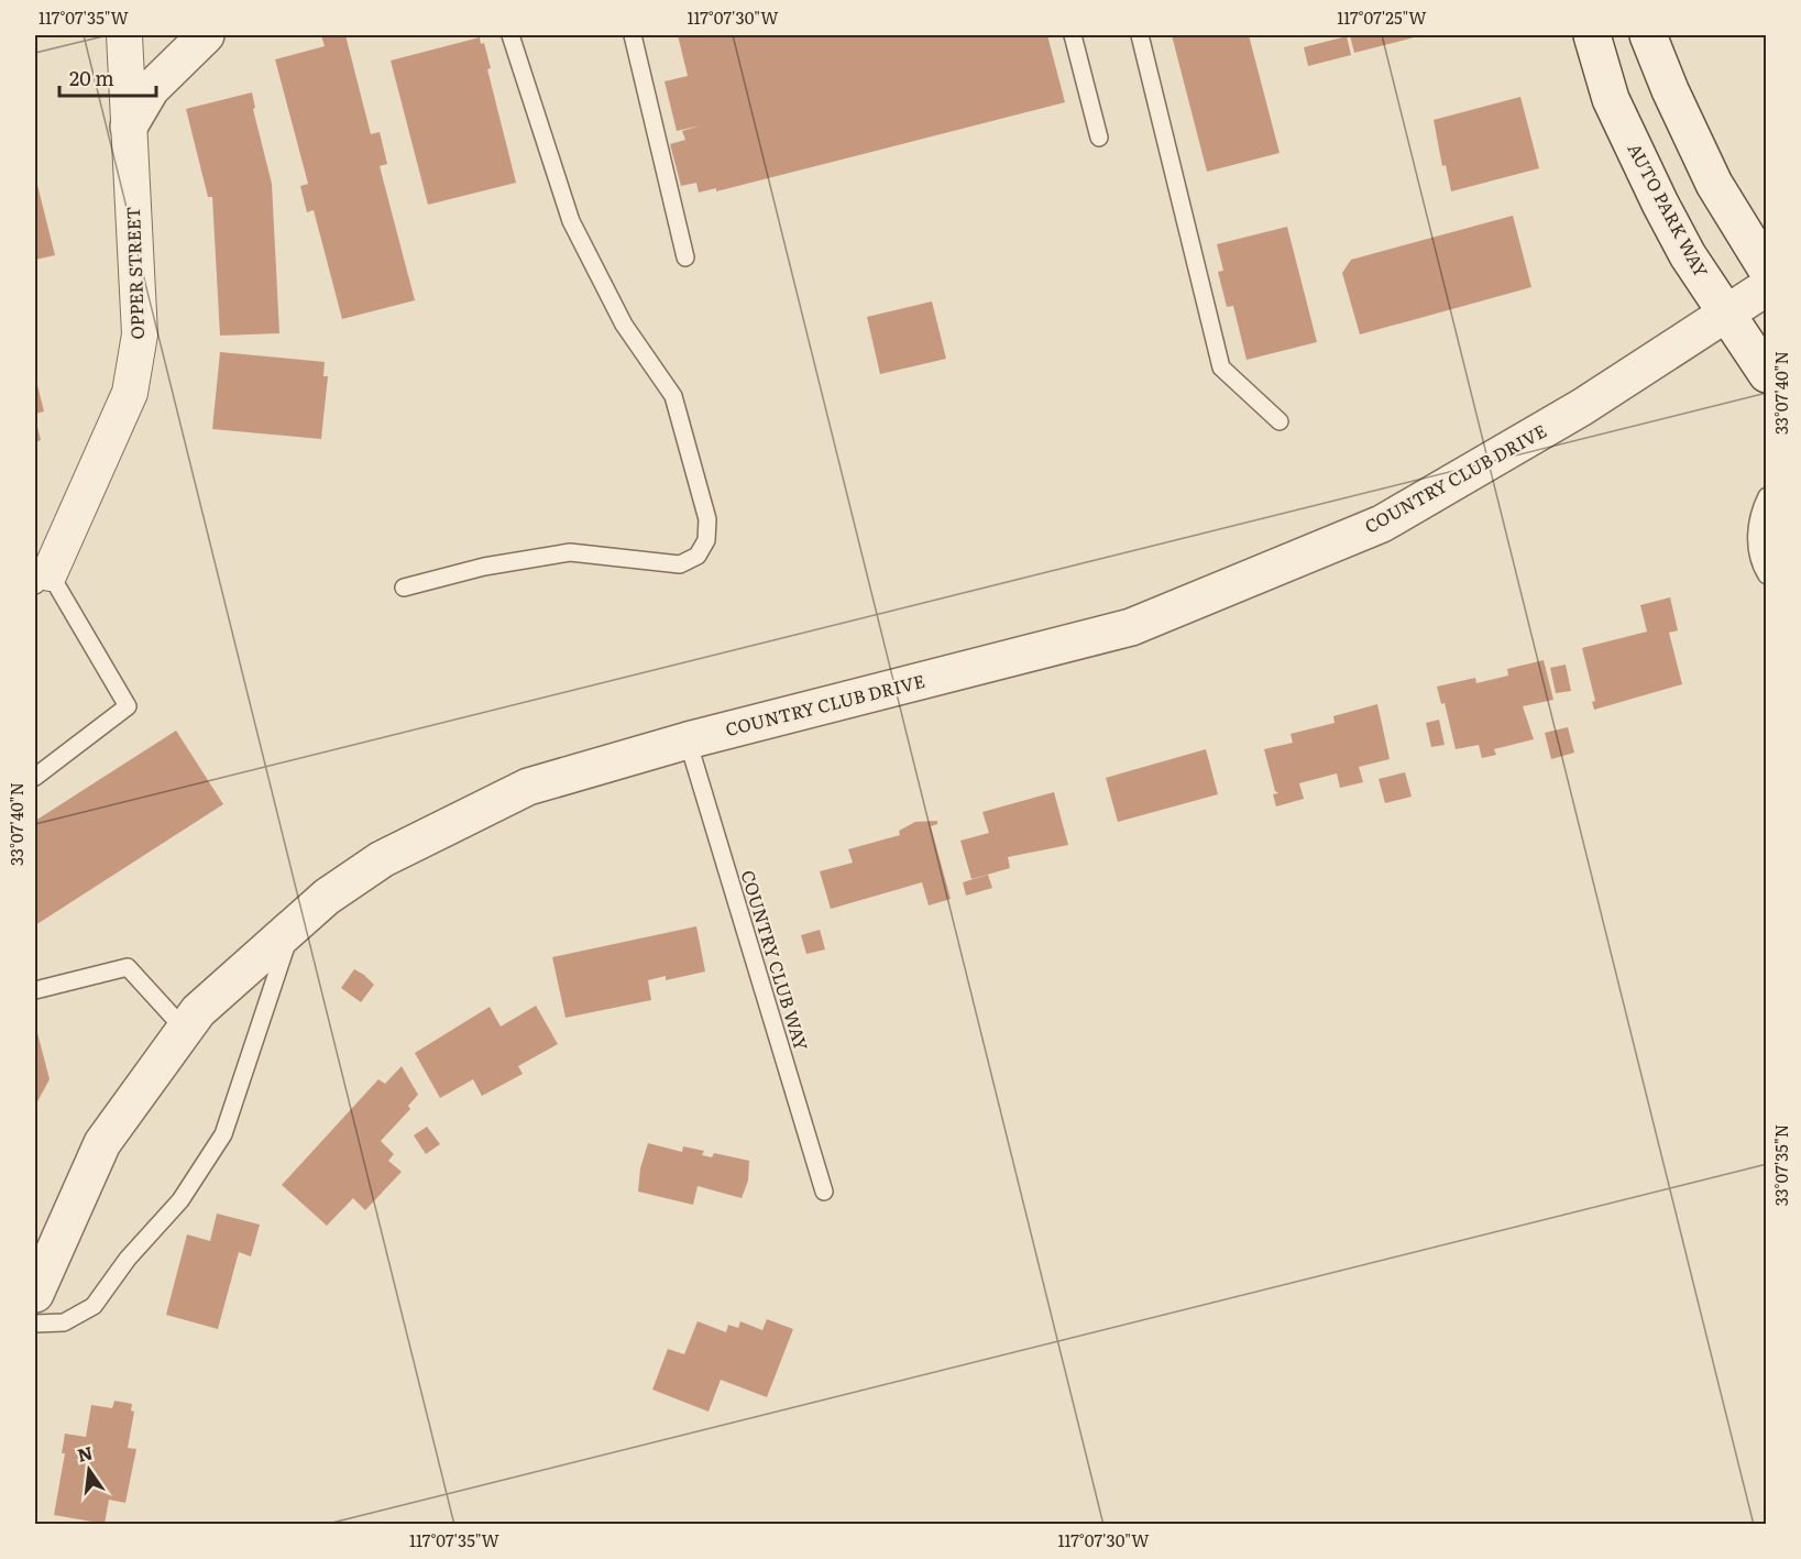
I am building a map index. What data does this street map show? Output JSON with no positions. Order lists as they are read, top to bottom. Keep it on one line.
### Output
{"streets":{"street":["AUTO PARK WAY","OPPER STREET","COUNTRY CLUB DRIVE"],"lane":["COUNTRY CLUB WAY"]},"crossings":[["AUTO PARK WAY","COUNTRY CLUB DRIVE"],["COUNTRY CLUB DRIVE","COUNTRY CLUB WAY"]],"scale_bar":"20 m","north":"top","coordinates":["117°07'35\"W","117°07'30\"W","117°07'25\"W","33°07'40\"N","33°07'35\"N"]}
